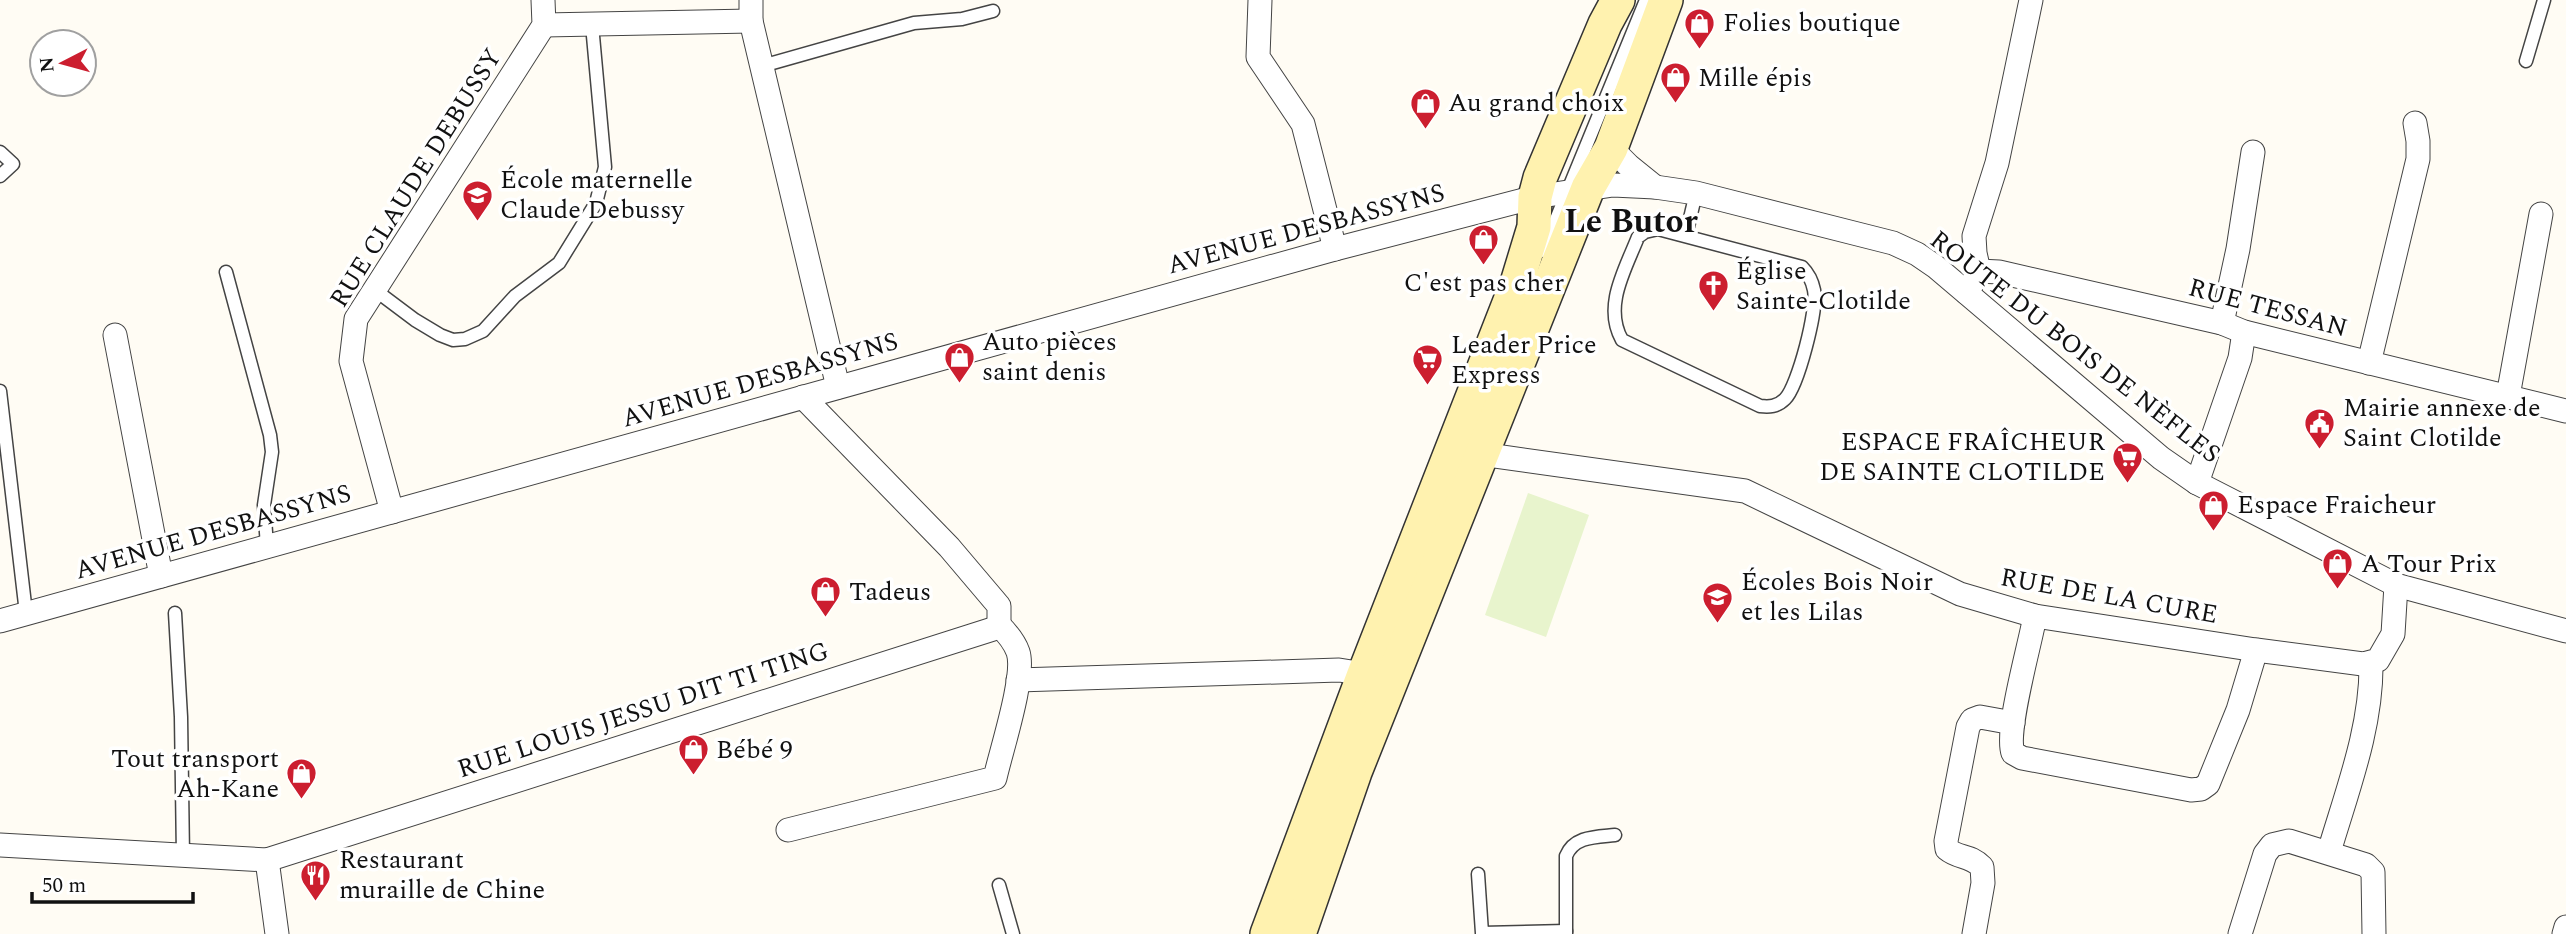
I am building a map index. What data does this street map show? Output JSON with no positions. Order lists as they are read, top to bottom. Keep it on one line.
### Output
{"streets":{"street":["RUE CLAUDE DEBUSSY","AVENUE DESBASSYNS","RUE TESSAN","ROUTE DU BOIS DE NÈFLES","RUE DE LA CURE","RUE LOUIS JESSU DIT TI TING"]},"crossings":[["RUE CLAUDE DEBUSSY","AVENUE DESBASSYNS"],["AVENUE DESBASSYNS","ROUTE DU BOIS DE NÈFLES"]],"districts":["Le Butor"],"places":{"shop":["Folies boutique","Mille épis","Au grand choix","C'est pas cher","Auto pièces saint denis","Espace Fraicheur","A Tour Prix","Tadeus","Bébé 9","Tout transport Ah-Kane"],"school or university":["École maternelle Claude Debussy","Écoles Bois Noir et les Lilas"],"church":["Église Sainte-Clotilde"],"supermarket":["Leader Price Express","ESPACE FRAÎCHEUR DE SAINTE CLOTILDE"],"public building":["Mairie annexe de Saint Clotilde"],"restaurant":["Restaurant muraille de Chine"]},"scale_bar":"50 m","north":"left"}
